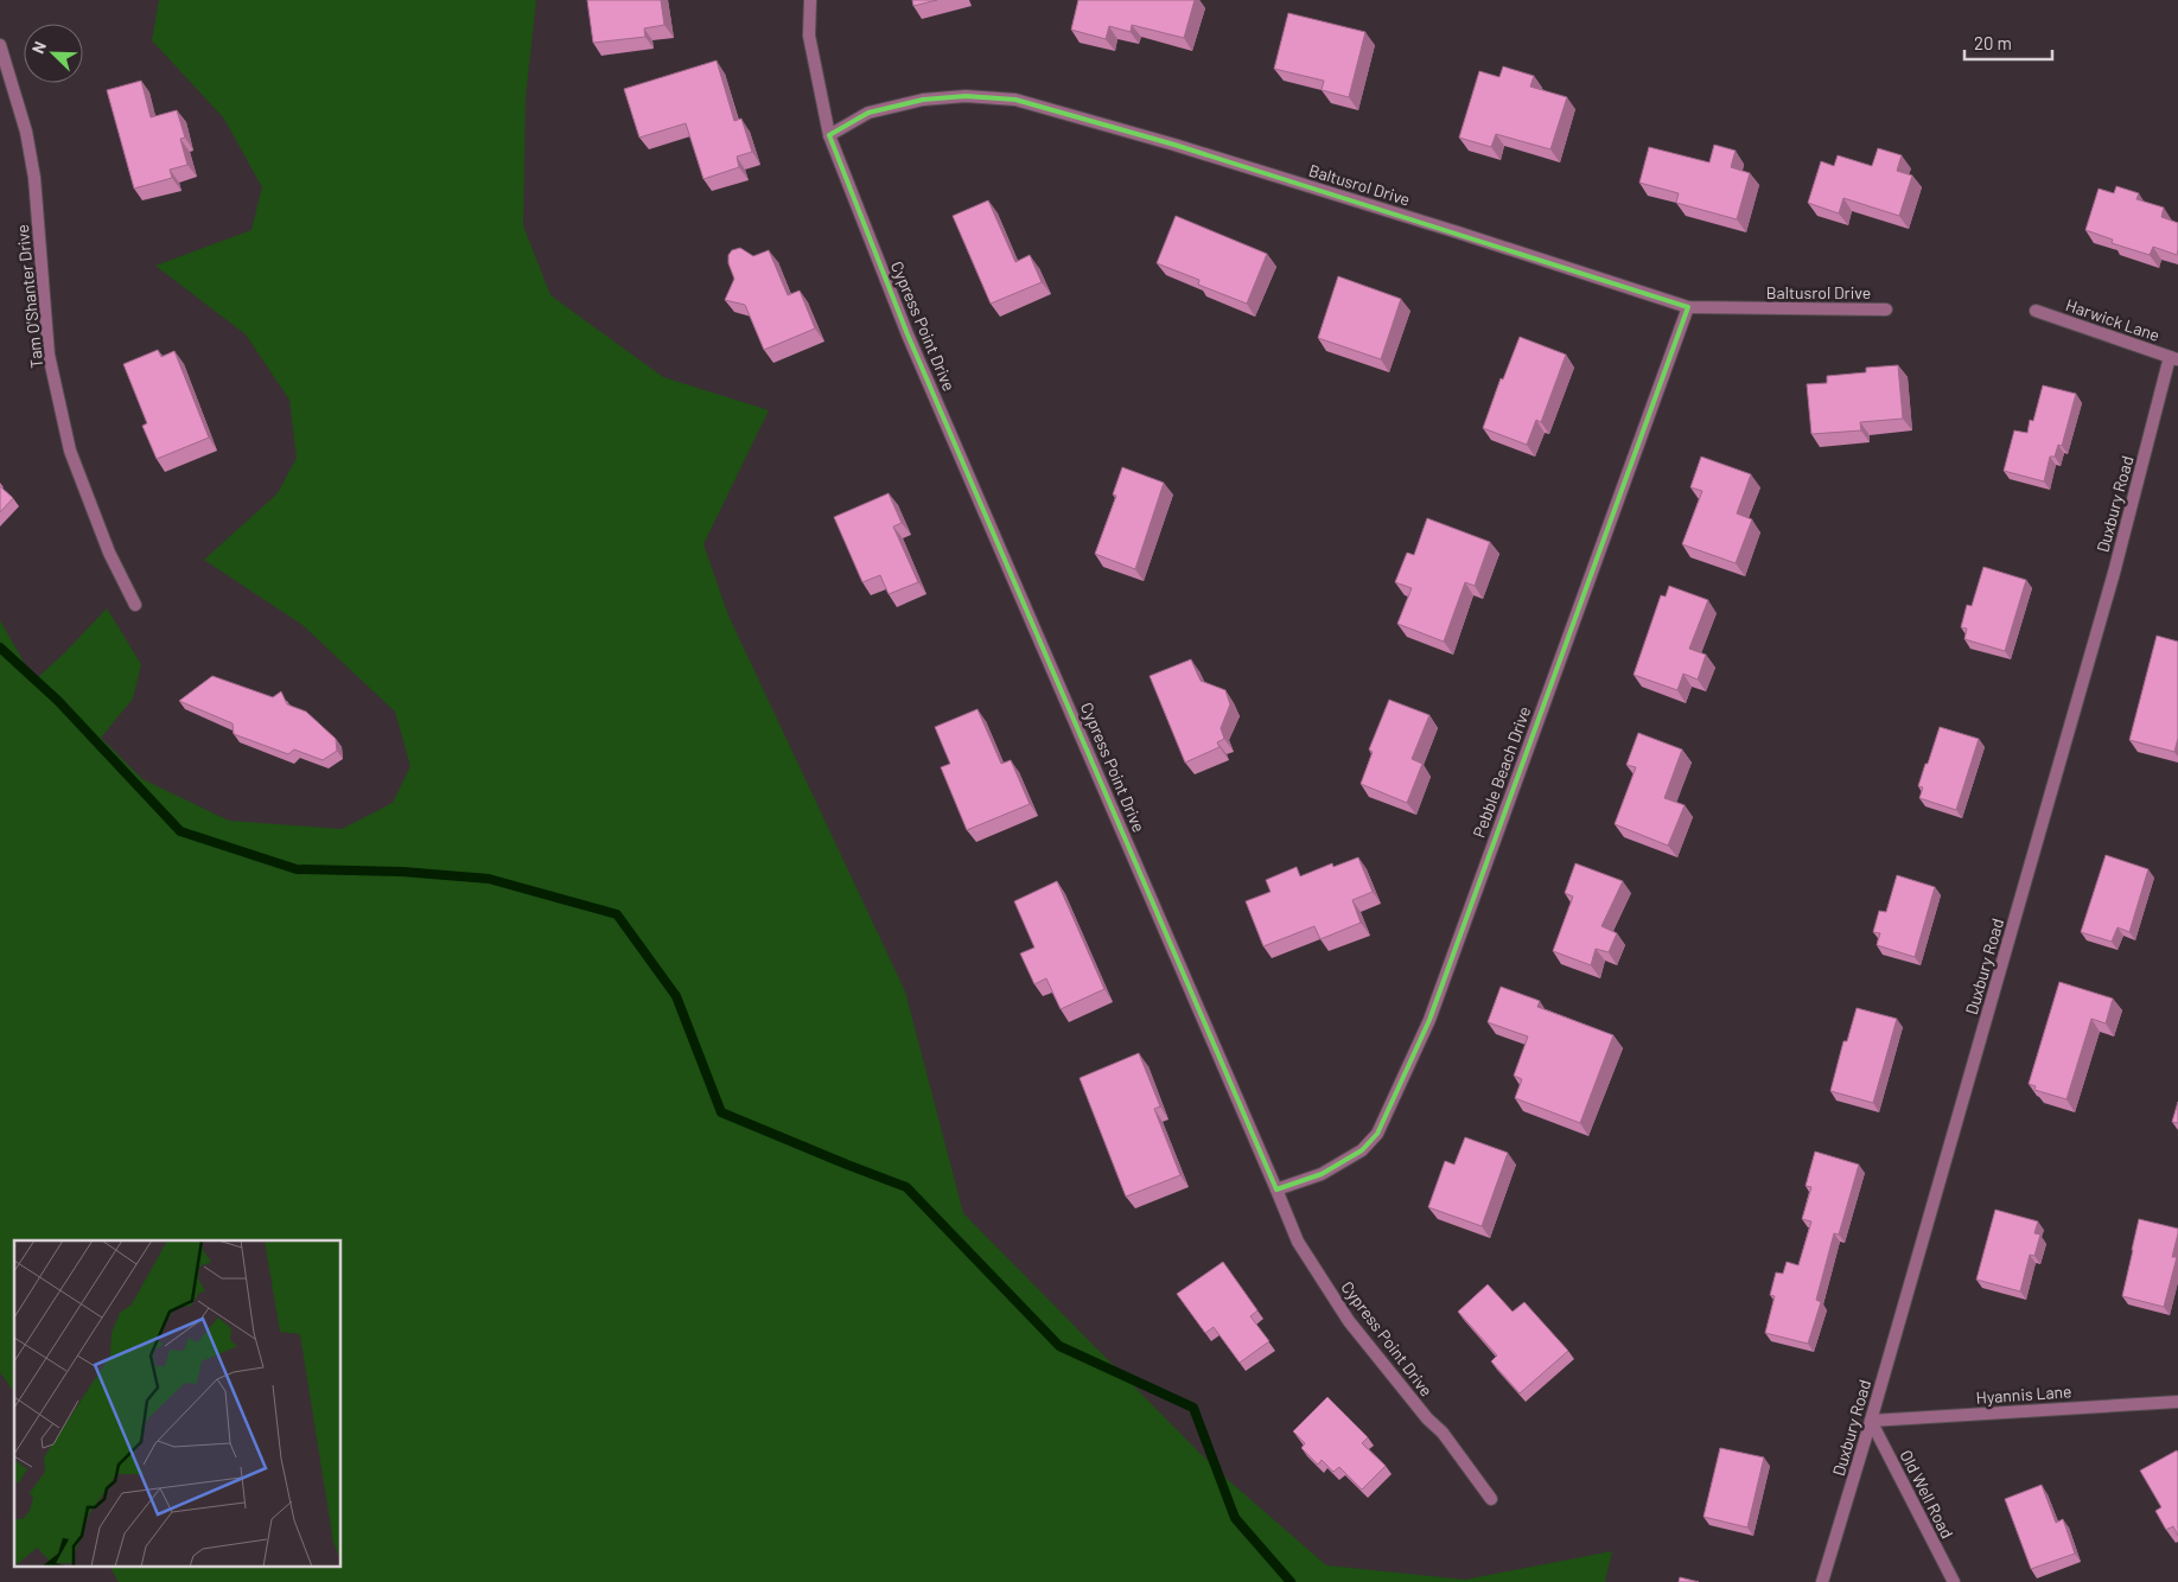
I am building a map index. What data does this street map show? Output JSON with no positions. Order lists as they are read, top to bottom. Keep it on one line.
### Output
{"streets":{"street":["Baltusrol Drive","Tam O'Shanter Drive","Harwick Lane","Cypress Point Drive","Duxbury Road","Pebble Beach Drive","Hyannis Lane","Old Well Road"]},"crossings":[["Baltusrol Drive","Cypress Point Drive"],["Baltusrol Drive","Pebble Beach Drive"],["Harwick Lane","Duxbury Road"],["Cypress Point Drive","Pebble Beach Drive"],["Duxbury Road","Hyannis Lane"],["Duxbury Road","Old Well Road"],["Hyannis Lane","Old Well Road"]],"scale_bar":"20 m","north":"top left"}
